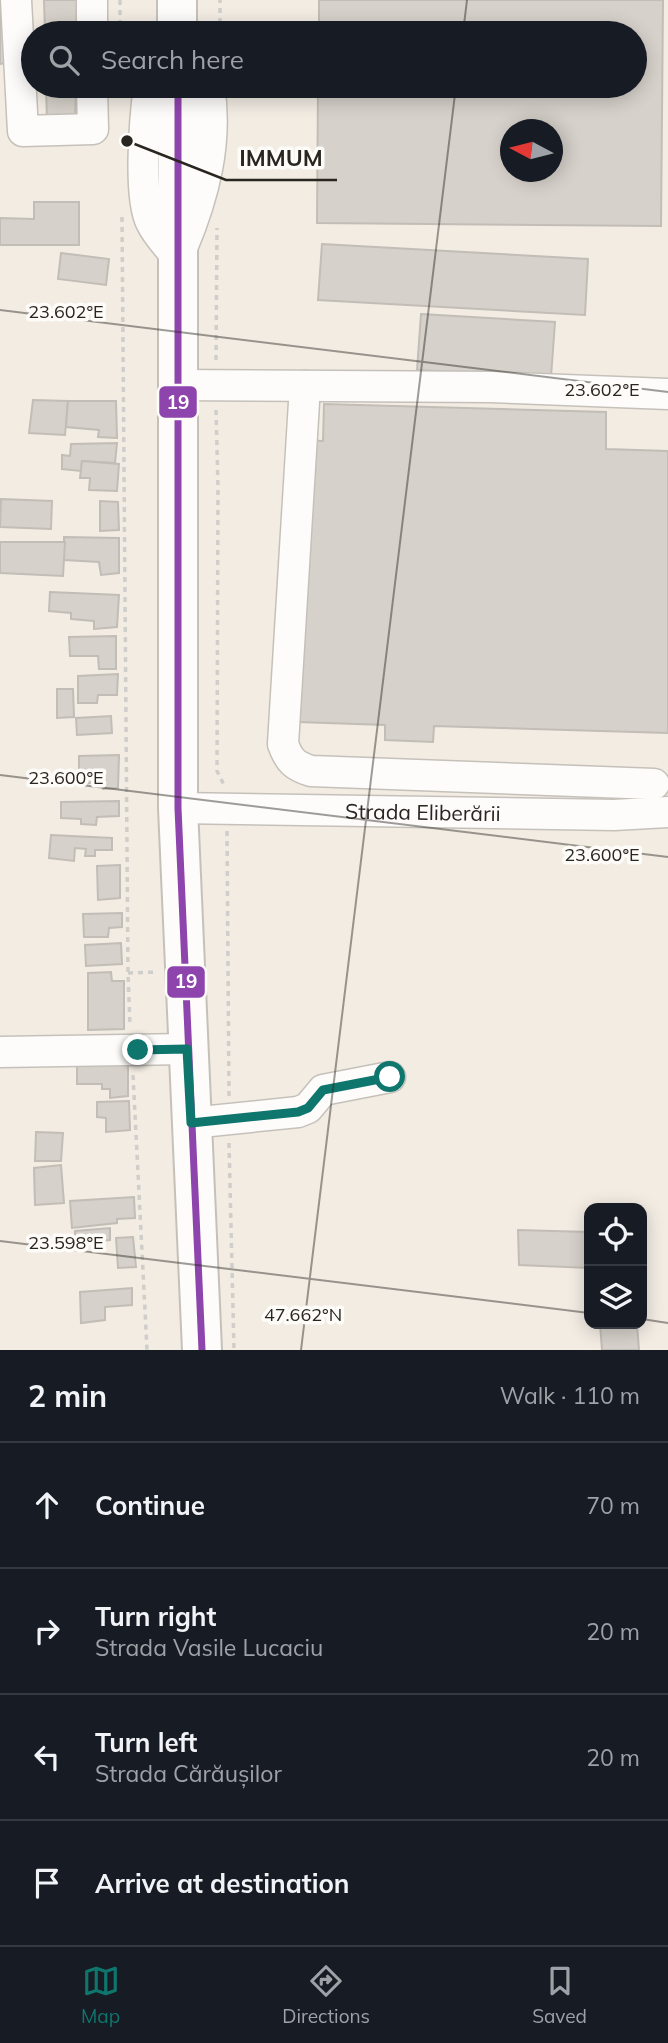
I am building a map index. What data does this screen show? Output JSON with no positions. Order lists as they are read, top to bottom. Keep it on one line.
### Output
{"streets":{"street":["Strada Eliberării"]},"places":["IMMUM"],"lines":["transit line 19"],"north":"left","page":{"search":"Search here","heading":["2 min","Walk · 110 m"],"list":[["Continue","70 m"],["Turn right","Strada Vasile Lucaciu","20 m"],["Turn left","Strada Cărăușilor","20 m"],"Arrive at destination"],"nav":["Map","Directions","Saved"]},"coordinates":["23.602°E","23.600°E","23.598°E","47.662°N"]}
